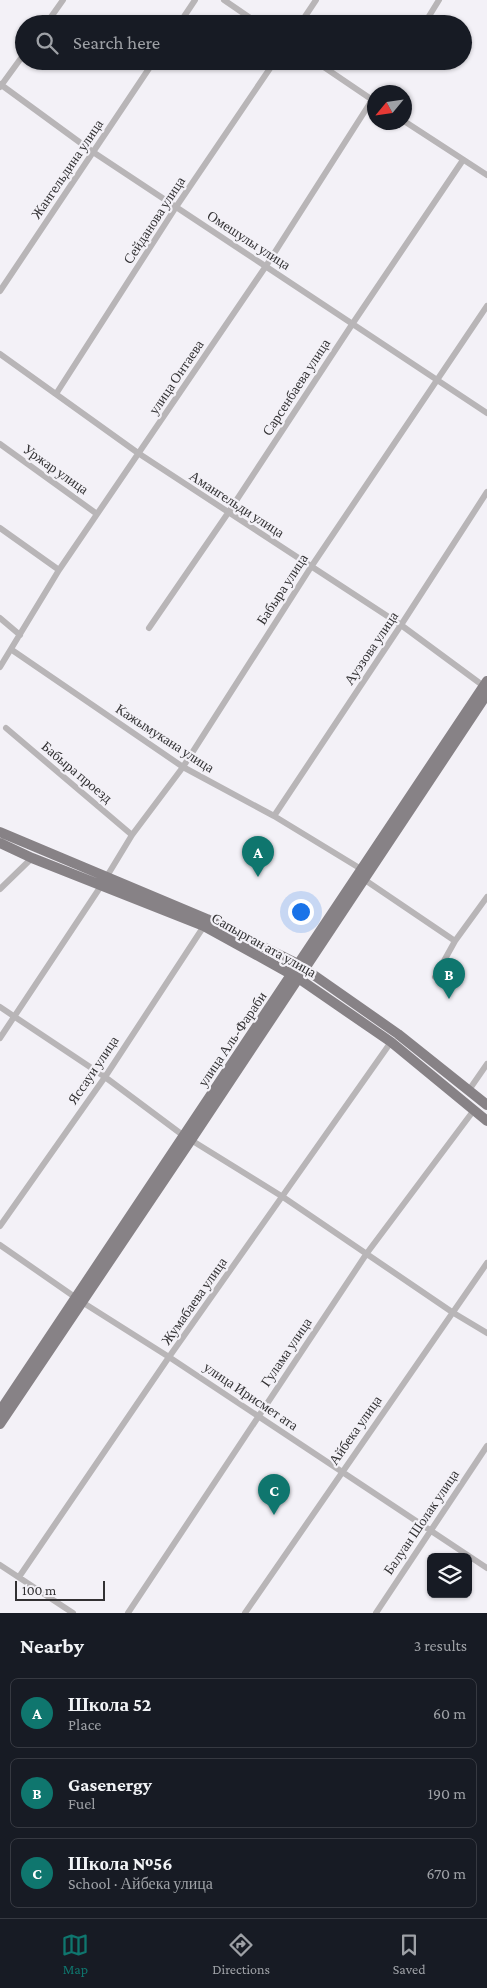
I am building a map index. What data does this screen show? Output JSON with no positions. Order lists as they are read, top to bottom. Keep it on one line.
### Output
{"streets":{"main road":["Сапырган ата улица","улица Аль-Фараби"],"street":["Жангельдина улица","Сейданова улица","Омешулы улица","улица Онтаева","Сарсенбаева улица","Уржар улица","Амангельди улица","Бабыра улица","Ауэзова улица","Кажымукана улица","Бабыра проезд","Яссауи улица","Жумабаева улица","Гулама улица","улица Ирисмет ата","Айбека улица","Балуан Шолак улица"]},"crossings":[["Жангельдина улица","Омешулы улица"],["Сейданова улица","Омешулы улица"],["Сейданова улица","Амангельди улица"],["Омешулы улица","улица Онтаева"],["Омешулы улица","Сарсенбаева улица"],["Омешулы улица","Бабыра улица"],["улица Онтаева","Уржар улица"],["улица Онтаева","Амангельди улица"],["улица Онтаева","Кажымукана улица"],["Сарсенбаева улица","Амангельди улица"],["Амангельди улица","Бабыра улица"],["Амангельди улица","Ауэзова улица"],["Амангельди улица","улица Аль-Фараби"],["Бабыра улица","Кажымукана улица"],["Бабыра улица","Бабыра проезд"],["Бабыра улица","Сапырган ата улица"],["Ауэзова улица","Кажымукана улица"],["Кажымукана улица","улица Аль-Фараби"],["Сапырган ата улица","улица Аль-Фараби"],["Сапырган ата улица","Яссауи улица"],["Сапырган ата улица","Жумабаева улица"],["Сапырган ата улица","Гулама улица"],["улица Аль-Фараби","улица Ирисмет ата"],["Жумабаева улица","улица Ирисмет ата"],["Гулама улица","улица Ирисмет ата"],["улица Ирисмет ата","Айбека улица"],["улица Ирисмет ата","Балуан Шолак улица"]],"scale_bar":"100 m","north":"bottom left","page":{"search":"Search here","pins":["A","B","C"],"scale":"100 m","heading":["Nearby","3 results"],"list":[{"mark":"A","name":"Школа 52","note":"Place","value":"60 m"},{"mark":"B","name":"Gasenergy","note":"Fuel","value":"190 m"},{"mark":"C","name":"Школа №56","note":"School · Айбека улица","value":"670 m"}],"nav":["Map","Directions","Saved"]}}
